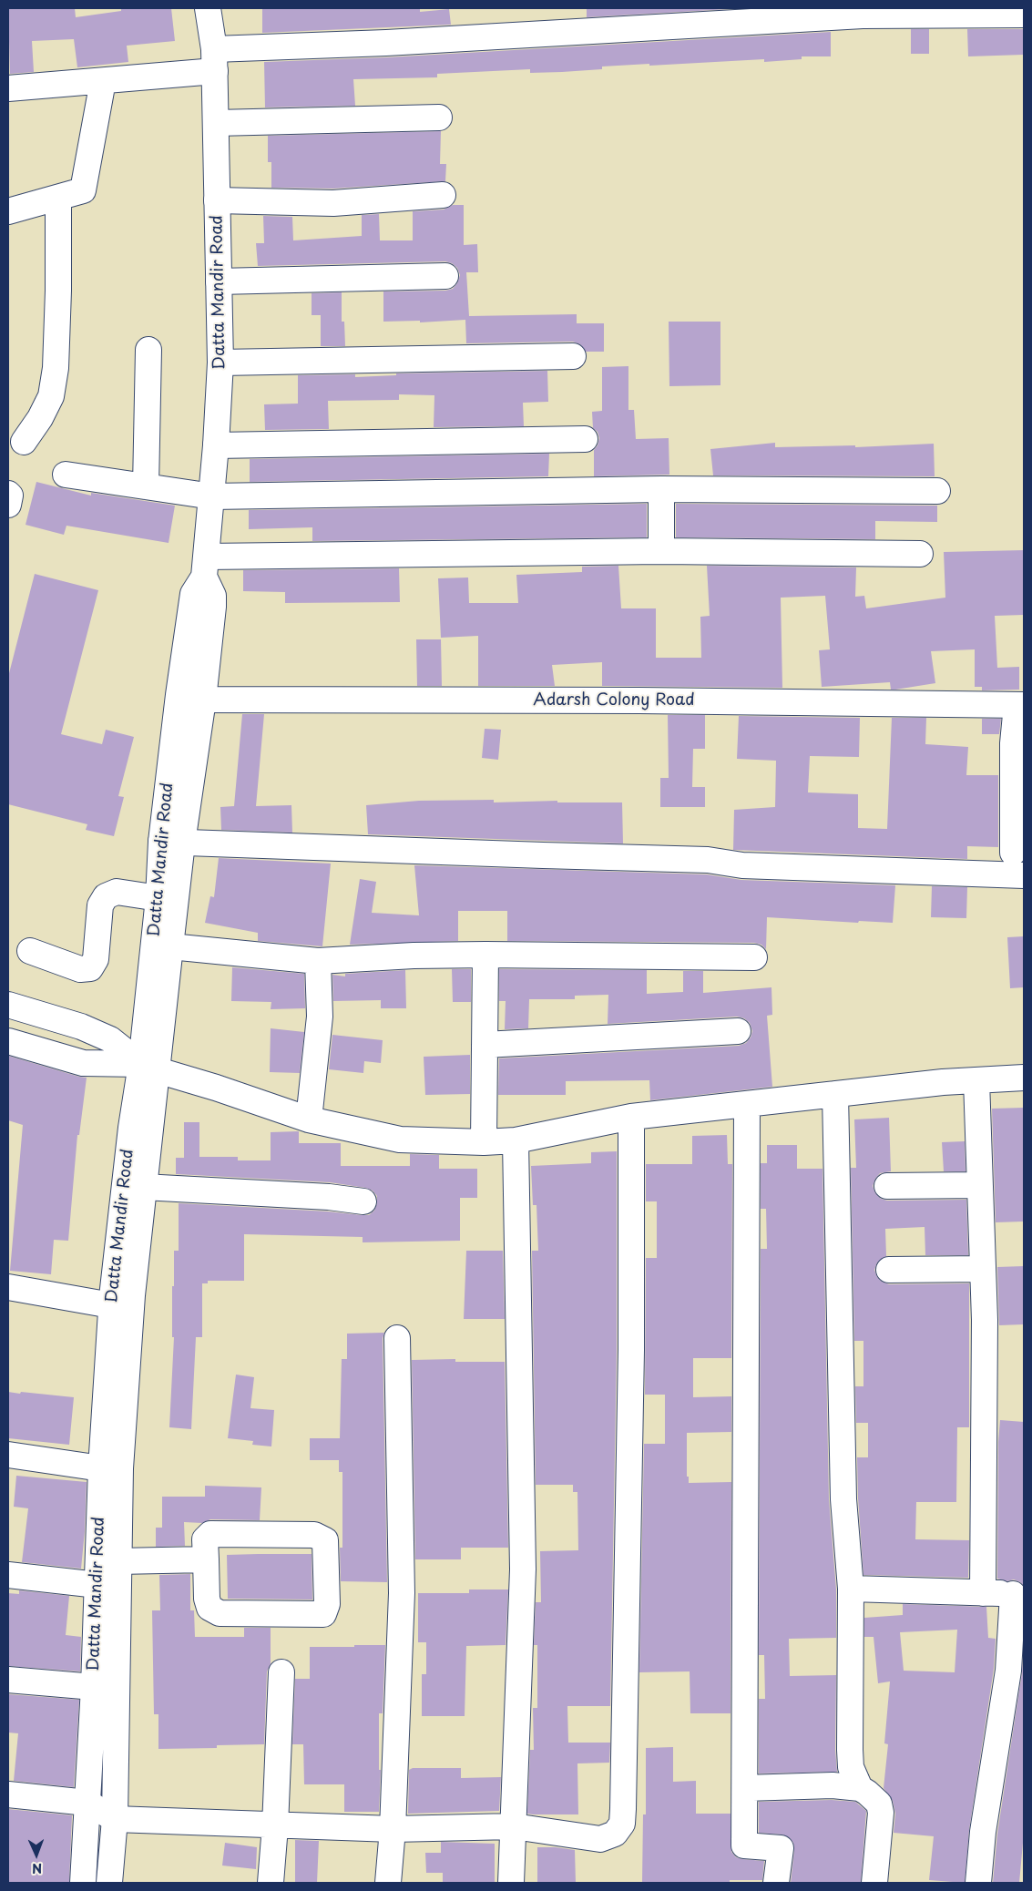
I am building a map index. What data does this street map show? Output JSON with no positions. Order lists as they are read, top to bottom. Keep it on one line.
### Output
{"streets":{"street":["Datta Mandir Road","Adarsh Colony Road"]},"crossings":[["Datta Mandir Road","Adarsh Colony Road"]],"north":"bottom"}
